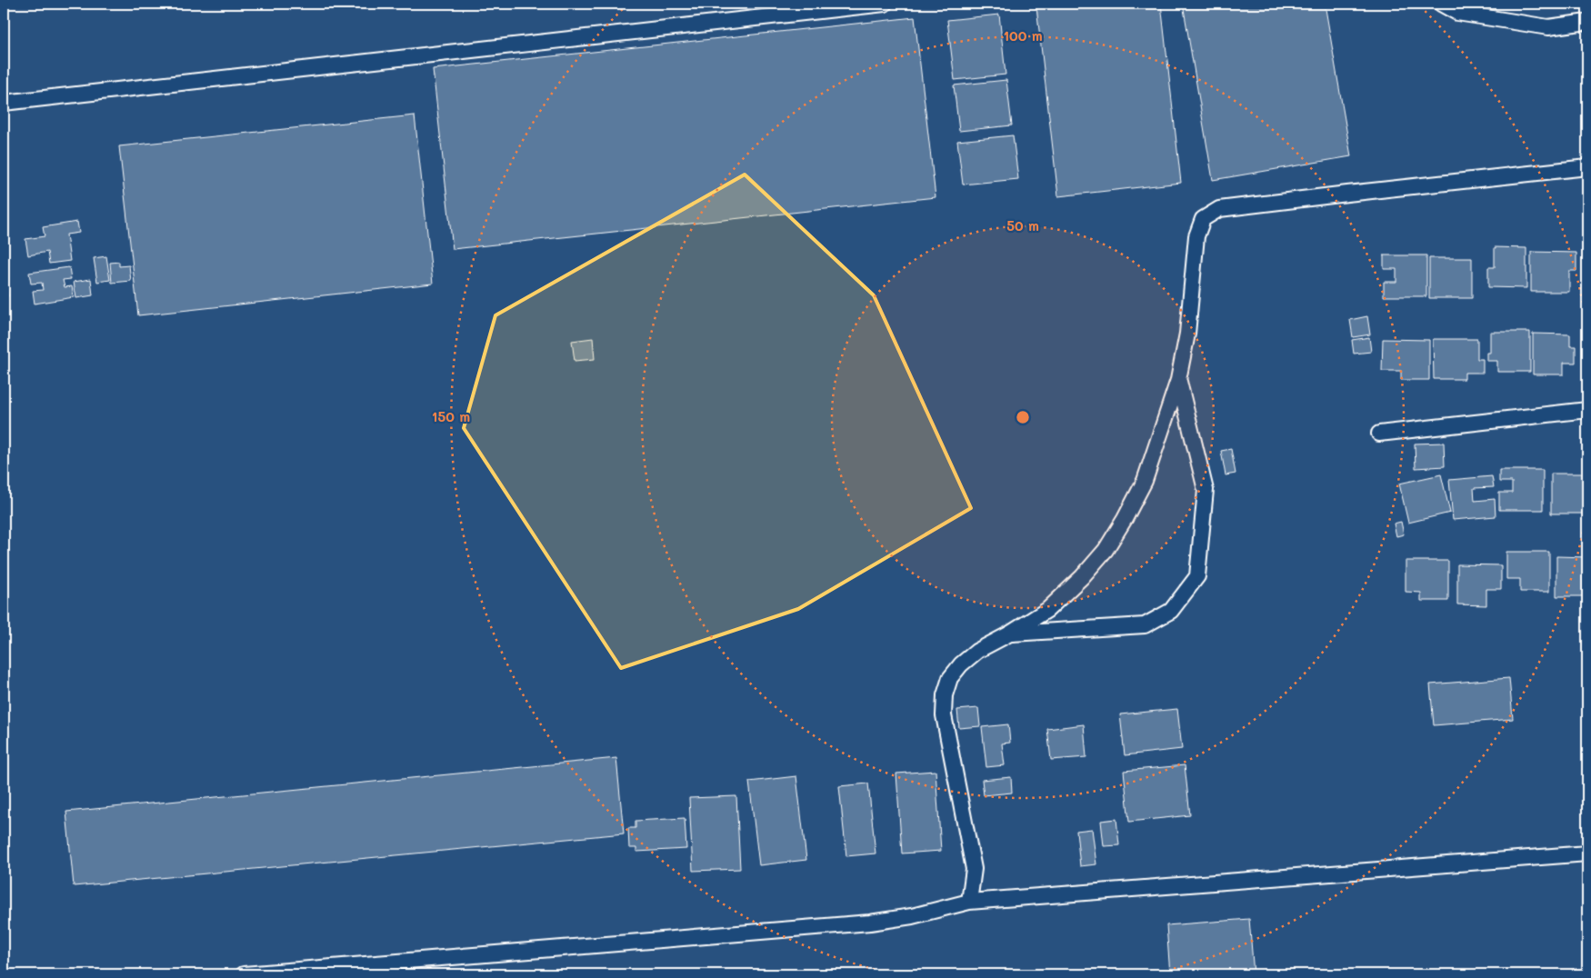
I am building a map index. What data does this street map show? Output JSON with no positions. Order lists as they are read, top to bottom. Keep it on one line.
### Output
{"rings":["100 m","50 m","150 m"]}
